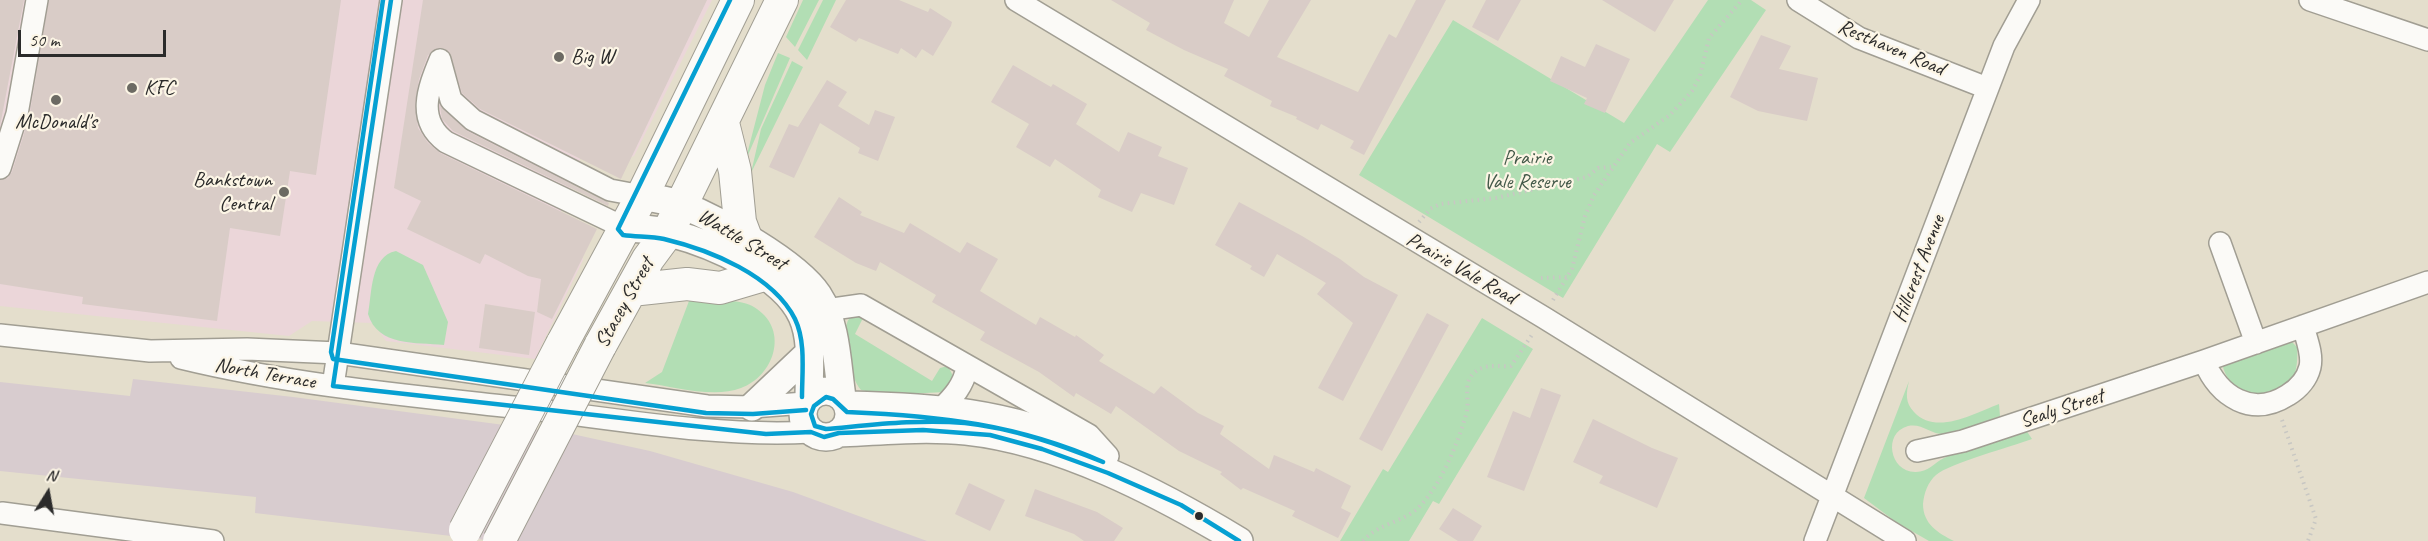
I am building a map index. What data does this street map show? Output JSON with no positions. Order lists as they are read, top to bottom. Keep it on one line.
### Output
{"streets":{"highway":["Stacey Street"],"main road":["Wattle Street"],"street":["Resthaven Road","Prairie Vale Road","Hillcrest Avenue","North Terrace","Sealy Street"]},"crossings":[["Resthaven Road","Hillcrest Avenue"],["Wattle Street","Stacey Street"],["Wattle Street","North Terrace"],["Prairie Vale Road","Hillcrest Avenue"]],"parks":["Prairie Vale Reserve"],"places":["Big W","KFC","McDonald's","Bankstown Central"],"scale_bar":"50 m","north":"top"}
